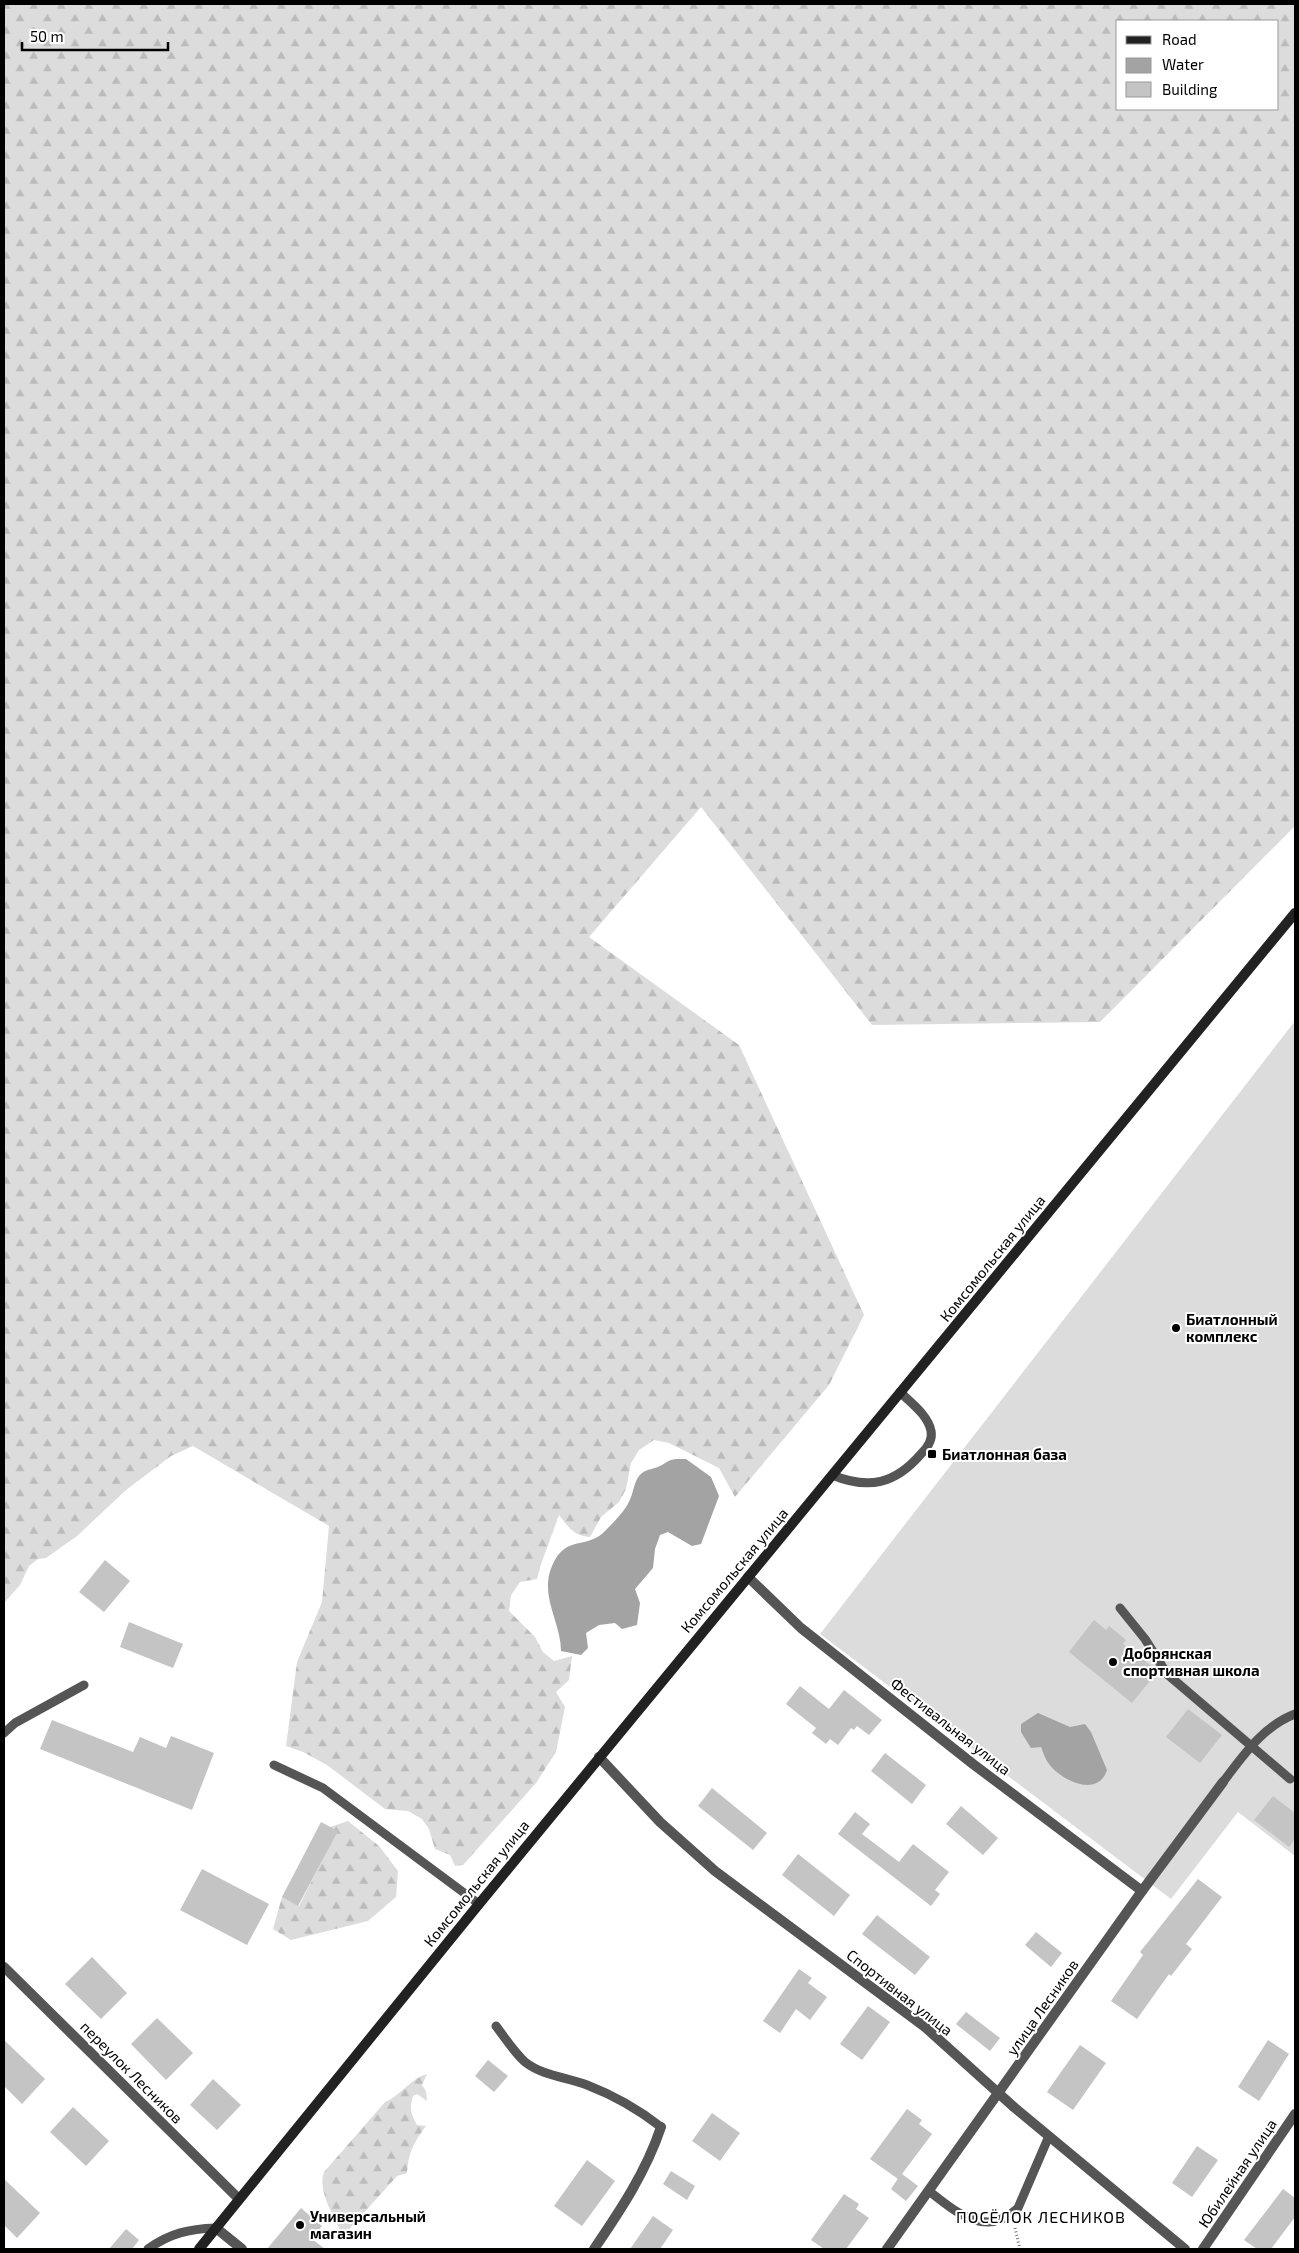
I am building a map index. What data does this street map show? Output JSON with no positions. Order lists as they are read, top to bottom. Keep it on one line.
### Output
{"streets":{"main road":["Комсомольская улица"],"street":["Фестивальная улица","Спортивная улица","улица Лесников","переулок Лесников","Юбилейная улица"]},"crossings":[["Комсомольская улица","Фестивальная улица"],["Комсомольская улица","Спортивная улица"],["Комсомольская улица","переулок Лесников"],["Фестивальная улица","улица Лесников"],["Спортивная улица","улица Лесников"]],"districts":["ПОСЁЛОК ЛЕСНИКОВ"],"places":{"other":["Биатлонный комплекс","Добрянская спортивная школа","Универсальный магазин"],"transit":["Биатлонная база"]},"legend":["Road","Water","Building"],"scale_bar":"50 m"}
